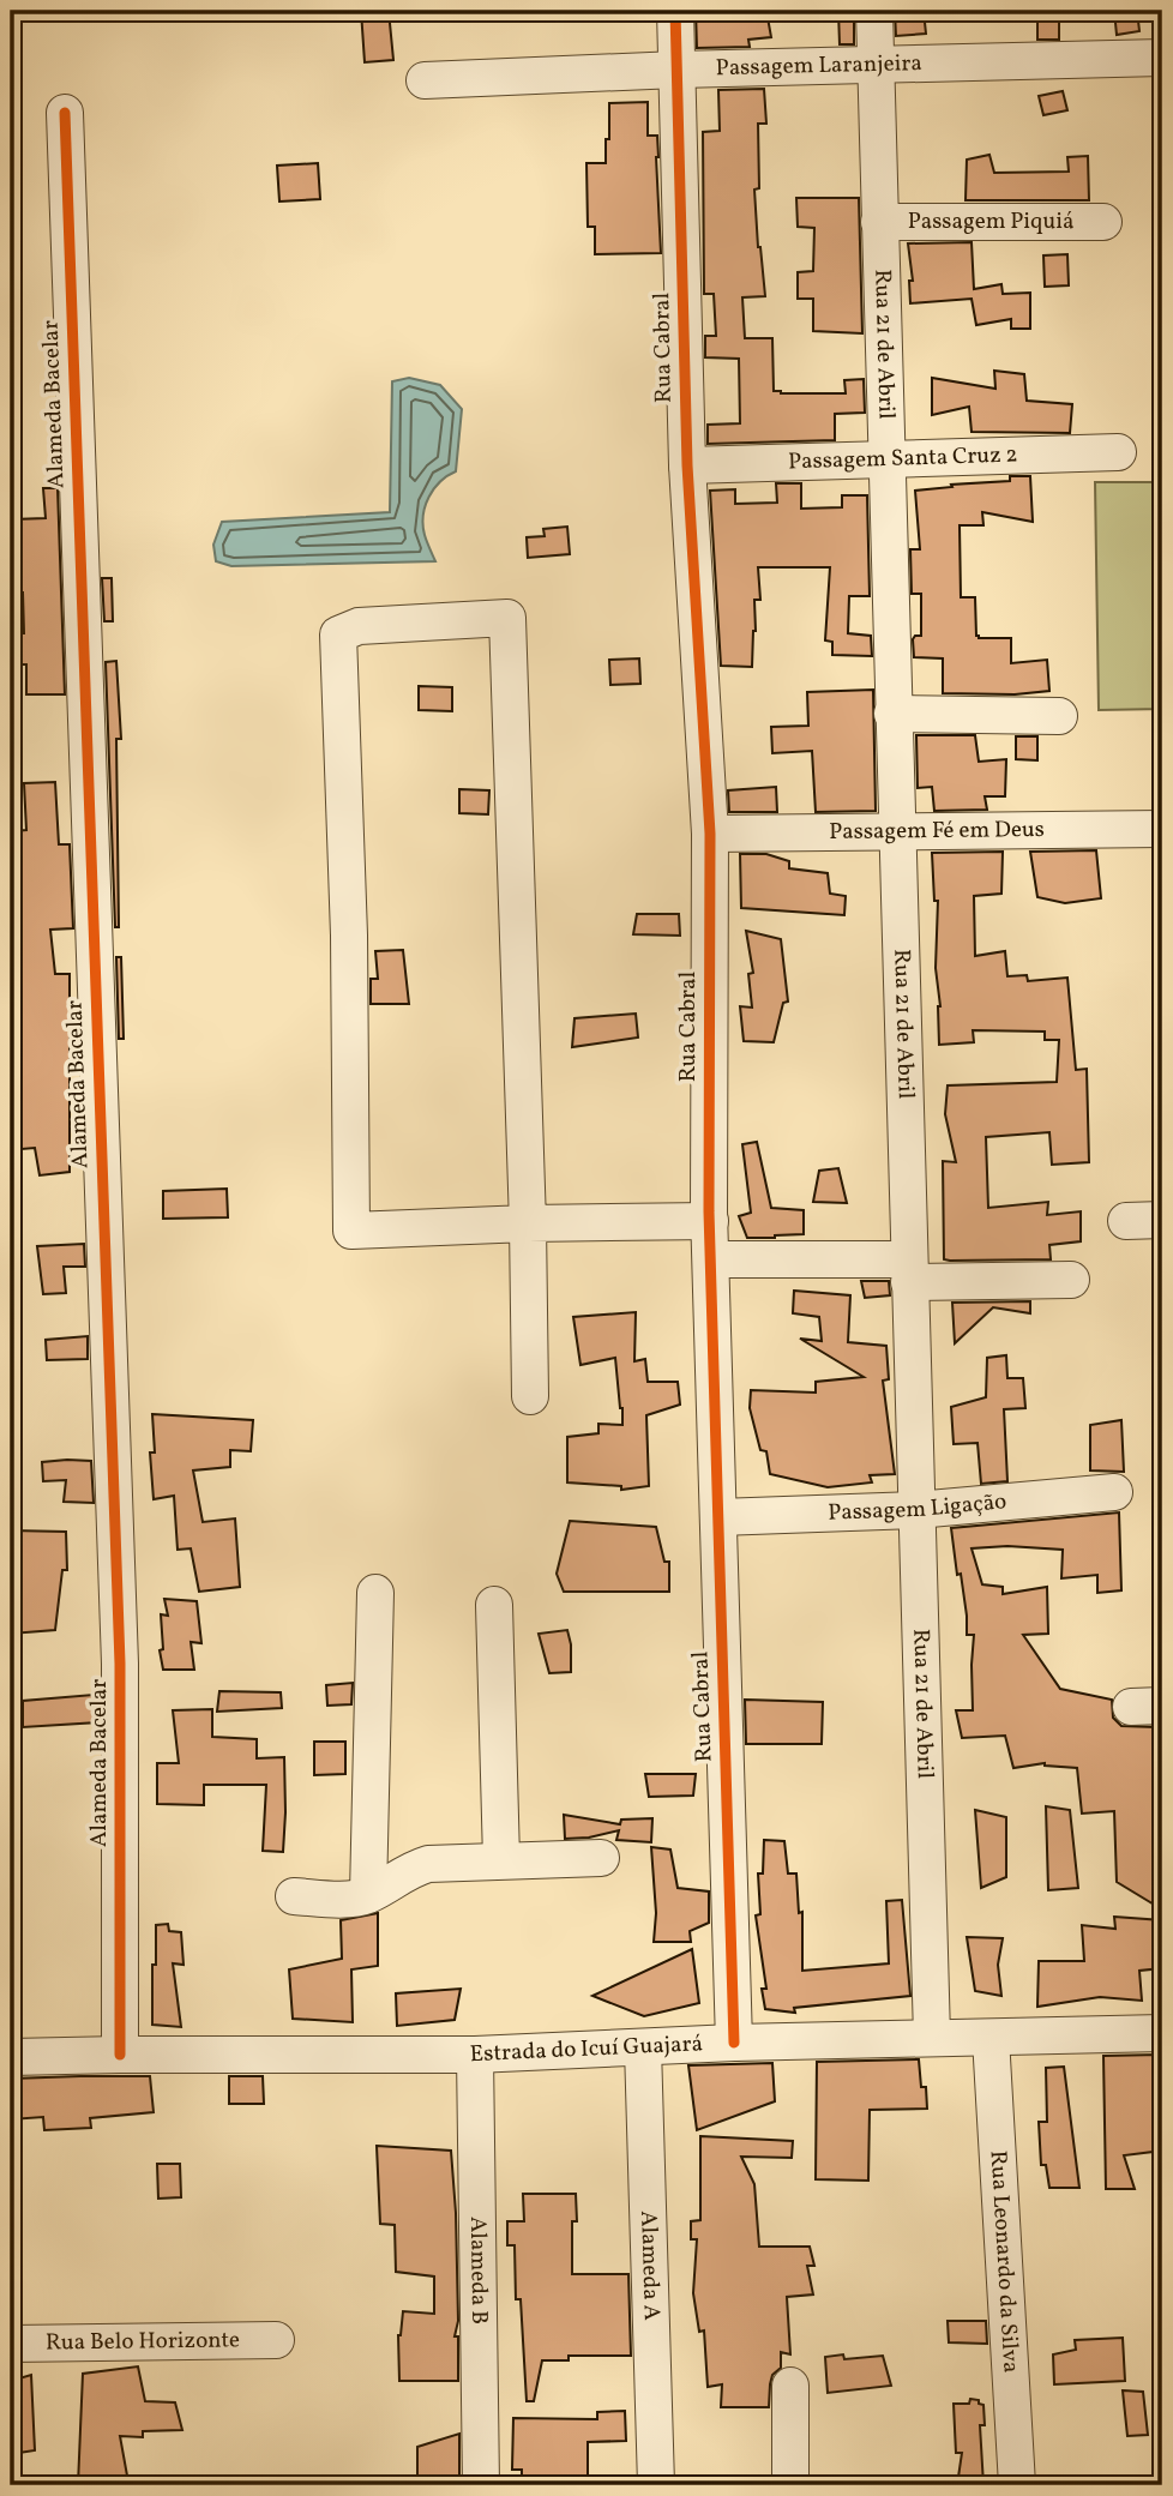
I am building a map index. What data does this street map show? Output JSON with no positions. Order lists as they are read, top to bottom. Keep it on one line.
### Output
{"streets":{"street":["Passagem Laranjeira","Passagem Piquiá","Rua 21 de Abril","Rua Cabral","Alameda Bacelar","Passagem Santa Cruz 2","Passagem Fé em Deus","Passagem Ligação","Estrada do Icuí Guajará","Rua Leonardo da Silva","Alameda A","Alameda B","Rua Belo Horizonte"]},"crossings":[["Passagem Laranjeira","Rua 21 de Abril"],["Passagem Laranjeira","Rua Cabral"],["Passagem Piquiá","Rua 21 de Abril"],["Rua 21 de Abril","Passagem Santa Cruz 2"],["Rua 21 de Abril","Passagem Fé em Deus"],["Rua 21 de Abril","Passagem Ligação"],["Rua 21 de Abril","Estrada do Icuí Guajará"],["Rua Cabral","Passagem Santa Cruz 2"],["Rua Cabral","Passagem Fé em Deus"],["Rua Cabral","Passagem Ligação"],["Rua Cabral","Estrada do Icuí Guajará"],["Alameda Bacelar","Estrada do Icuí Guajará"],["Estrada do Icuí Guajará","Rua Leonardo da Silva"],["Estrada do Icuí Guajará","Alameda A"],["Estrada do Icuí Guajará","Alameda B"]]}
